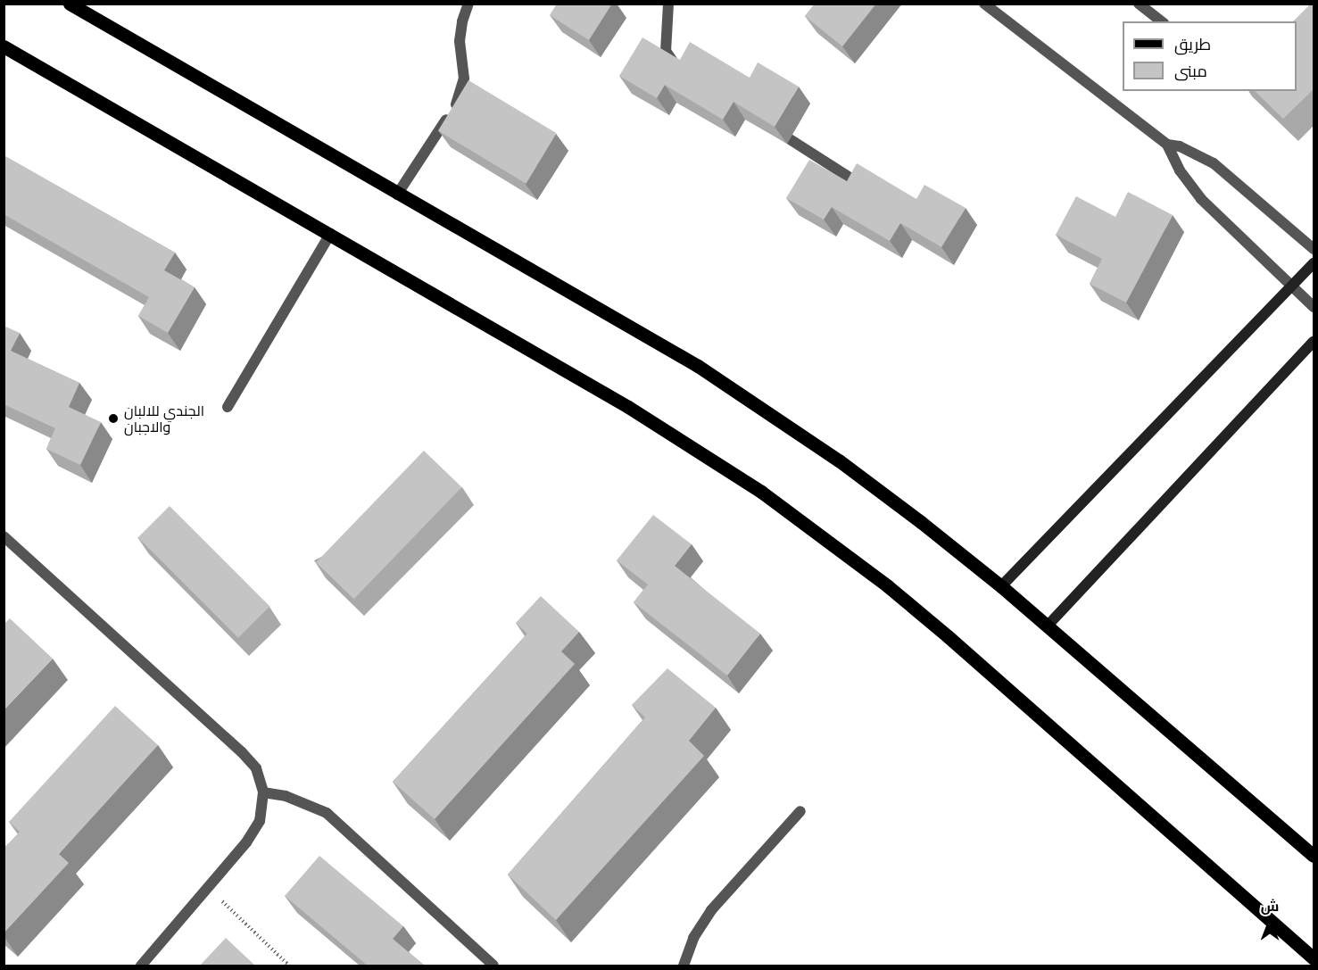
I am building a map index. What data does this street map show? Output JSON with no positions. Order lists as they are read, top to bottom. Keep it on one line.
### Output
{"places":["الجندي للالبان والاجبان"],"legend":["طريق","مبنى"],"north":"top"}
